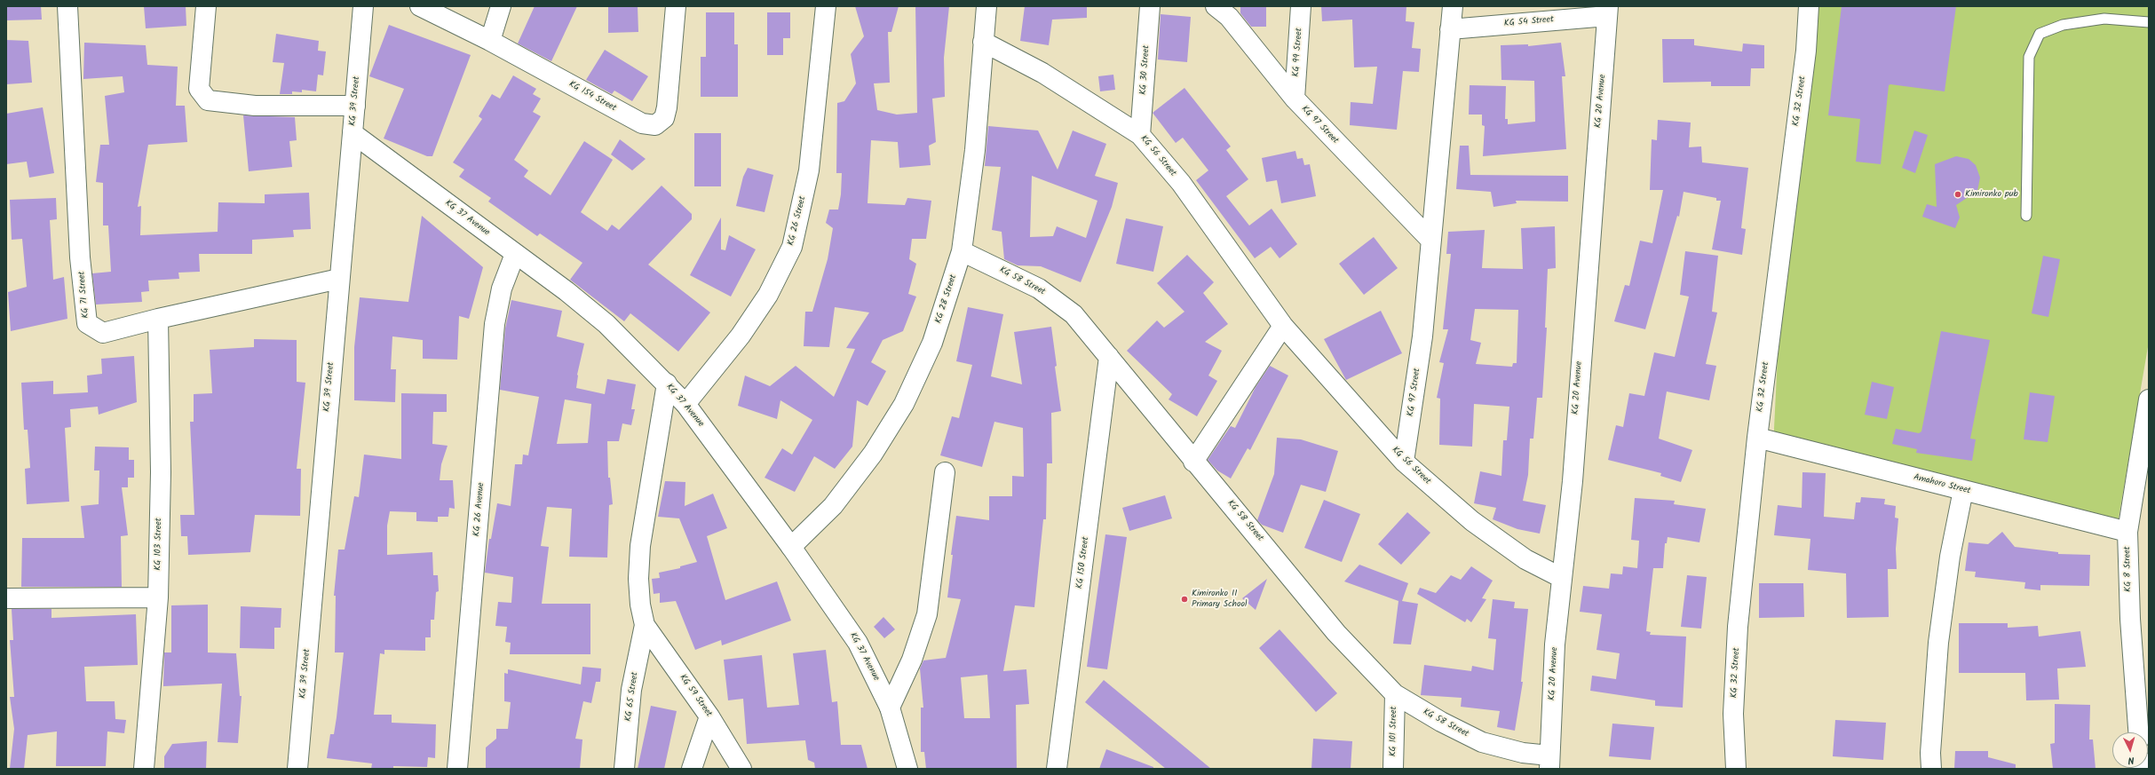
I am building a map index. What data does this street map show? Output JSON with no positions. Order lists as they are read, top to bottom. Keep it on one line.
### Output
{"streets":{"street":["KG 54 Street","KG 99 Street","KG 30 Street","KG 154 Street","KG 39 Street","KG 20 Avenue","KG 32 Street","KG 97 Street","KG 56 Street","KG 37 Avenue","KG 26 Street","KG 58 Street","KG 71 Street","KG 28 Street","Amahoro Street","KG 26 Avenue","KG 103 Street","KG 150 Street","KG 8 Street","KG 59 Street","KG 65 Street","KG 101 Street"]},"crossings":[["KG 54 Street","KG 20 Avenue"],["KG 54 Street","KG 97 Street"],["KG 99 Street","KG 97 Street"],["KG 30 Street","KG 56 Street"],["KG 39 Street","KG 37 Avenue"],["KG 39 Street","KG 71 Street"],["KG 20 Avenue","KG 56 Street"],["KG 20 Avenue","KG 58 Street"],["KG 32 Street","Amahoro Street"],["KG 97 Street","KG 56 Street"],["KG 56 Street","KG 28 Street"],["KG 37 Avenue","KG 26 Street"],["KG 37 Avenue","KG 28 Street"],["KG 37 Avenue","KG 26 Avenue"],["KG 58 Street","KG 28 Street"],["KG 58 Street","KG 150 Street"],["KG 58 Street","KG 101 Street"],["KG 71 Street","KG 103 Street"],["Amahoro Street","KG 8 Street"],["KG 59 Street","KG 65 Street"]],"places":["Kimironko pub","Kimironko II Primary School"],"north":"bottom"}
